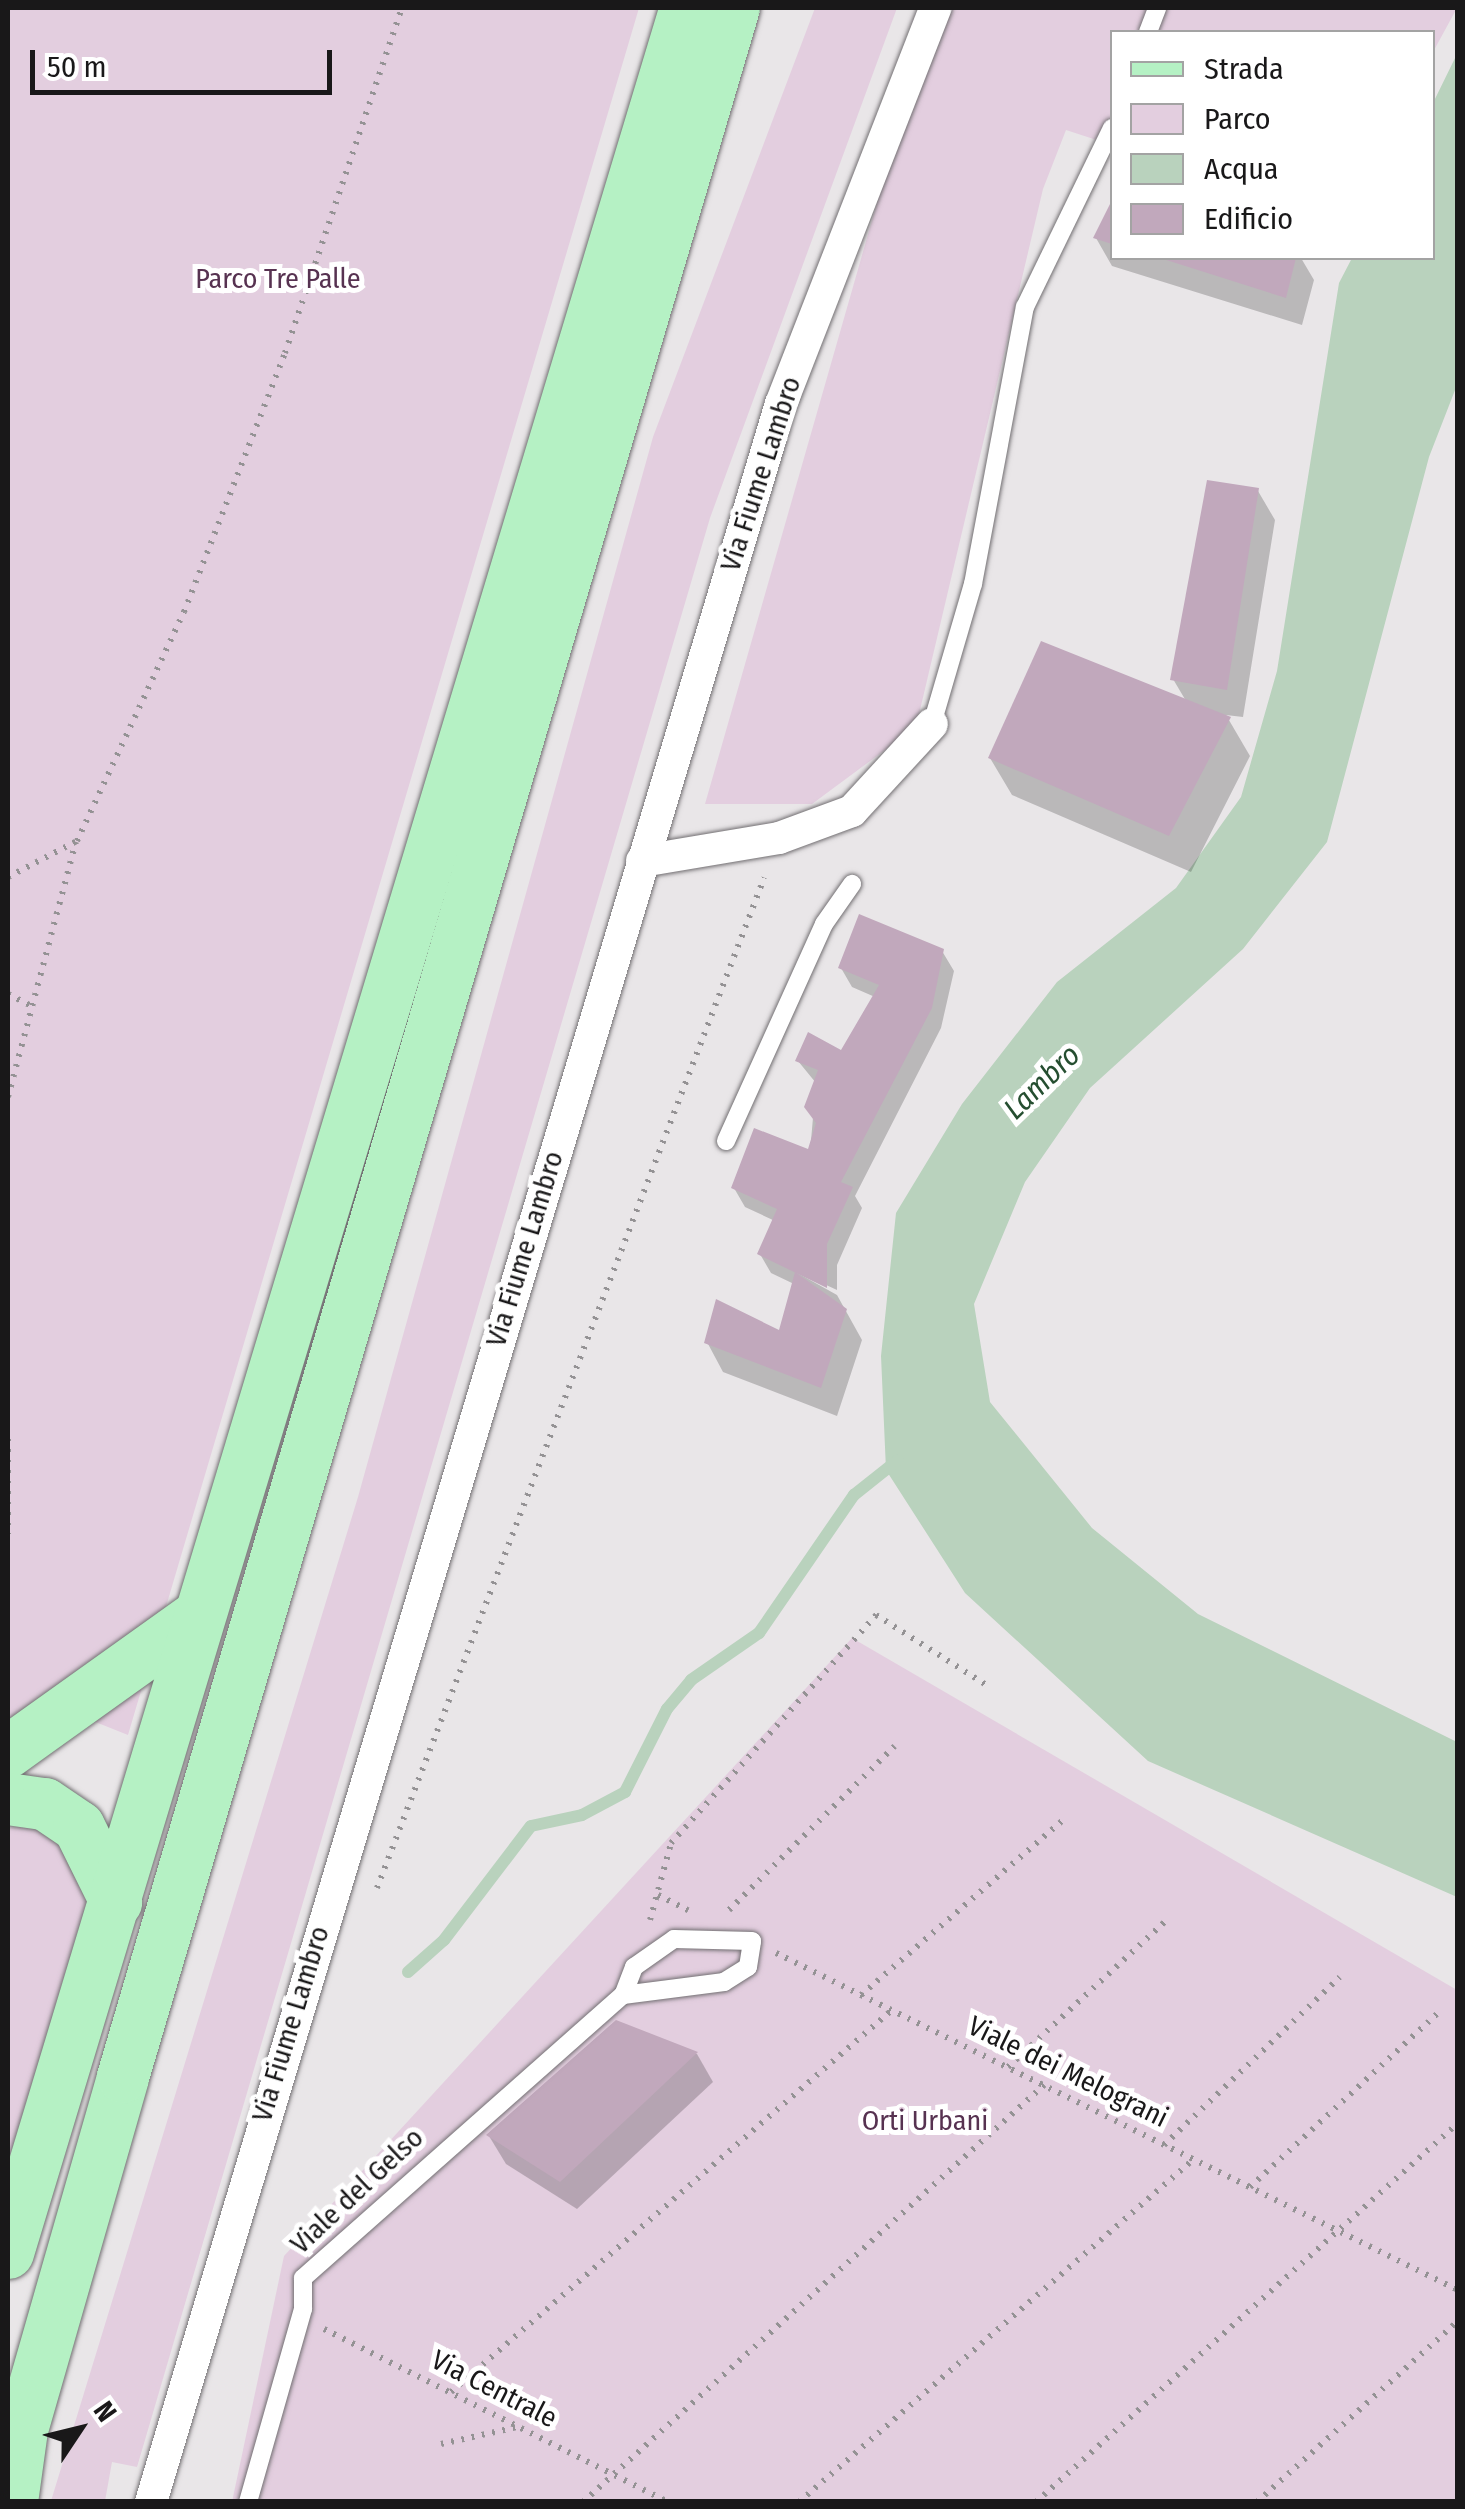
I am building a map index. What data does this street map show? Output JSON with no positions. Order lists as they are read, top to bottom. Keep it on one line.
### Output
{"streets":{"street":["Via Fiume Lambro"],"lane":["Viale del Gelso"],"path":["Viale dei Melograni","Via Centrale"]},"crossings":[["Viale dei Melograni","Viale del Gelso"],["Viale del Gelso","Via Centrale"]],"water":["Lambro"],"parks":["Parco Tre Palle","Orti Urbani"],"legend":["Strada","Parco","Acqua","Edificio"],"scale_bar":"50 m","north":"top right"}
